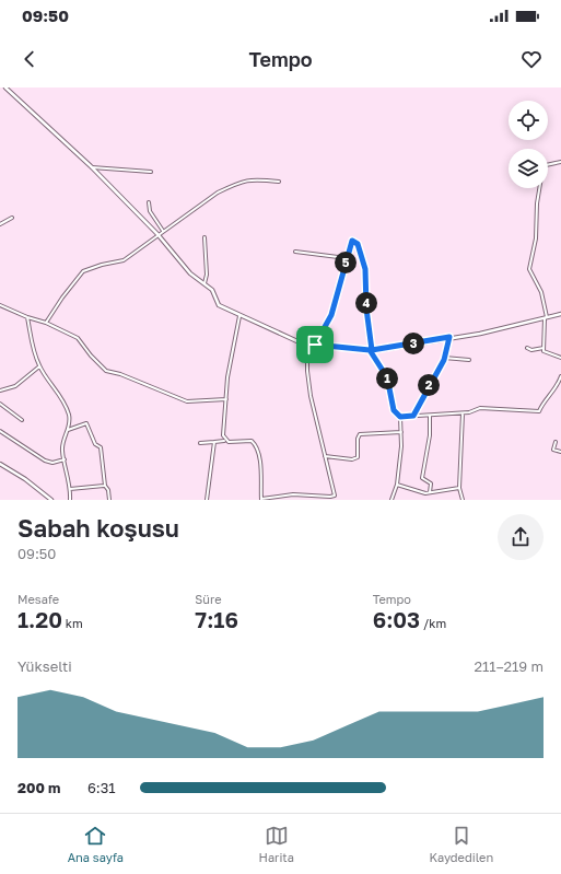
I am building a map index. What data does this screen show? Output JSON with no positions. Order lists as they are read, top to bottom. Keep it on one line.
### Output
{"page":{"status":"09:50","header":"Tempo","pins":["5","4","3","1","2"],"heading":["Sabah koşusu","09:50"],"stats":[["Mesafe","1.20 km"],["Süre","7:16"],["Tempo","6:03 /km"]],"chart":["Yükselti","211–219 m"],"list":[{"name":"200 m","note":"6:31"}],"tabs":["Ana sayfa","Harita","Kaydedilen"]}}
